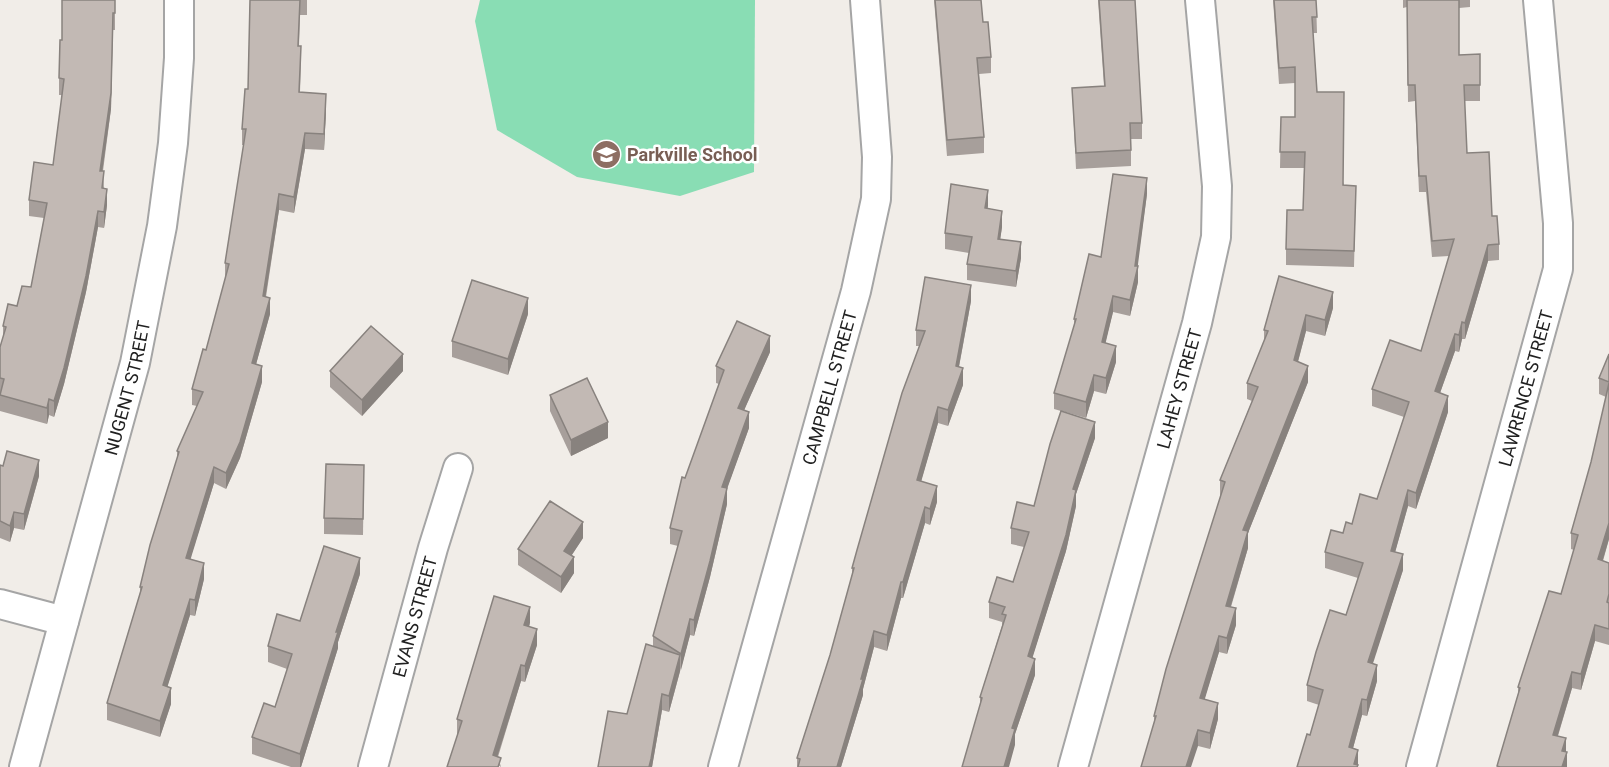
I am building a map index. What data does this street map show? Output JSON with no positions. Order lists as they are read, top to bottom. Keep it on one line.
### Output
{"streets":{"street":["NUGENT STREET","CAMPBELL STREET","LAHEY STREET","LAWRENCE STREET","EVANS STREET"]},"places":{"school or university":["Parkville School"]}}
